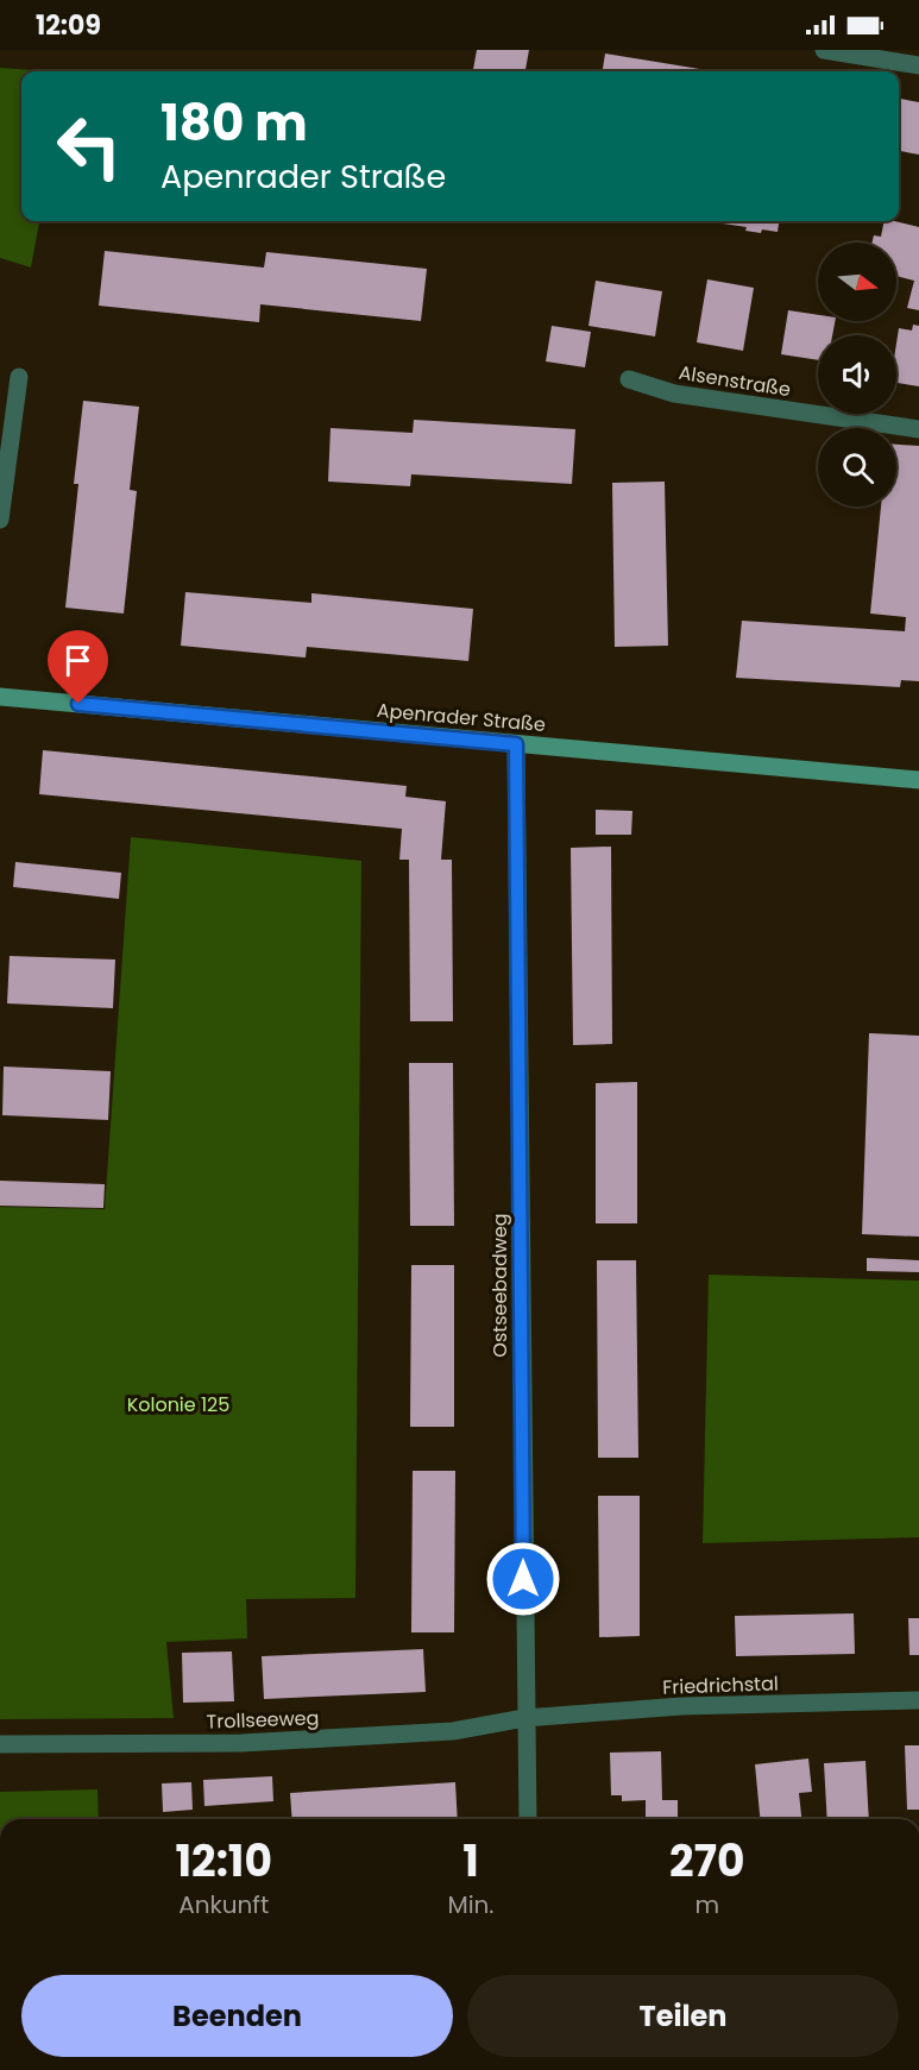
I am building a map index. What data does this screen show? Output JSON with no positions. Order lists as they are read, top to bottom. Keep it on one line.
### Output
{"streets":{"main road":["Apenrader Straße"],"street":["Alsenstraße","Ostseebadweg","Friedrichstal","Trollseeweg"]},"crossings":[["Apenrader Straße","Ostseebadweg"],["Ostseebadweg","Friedrichstal"],["Ostseebadweg","Trollseeweg"],["Friedrichstal","Trollseeweg"]],"parks":["Kolonie 125"],"north":"right","page":{"status":"12:09","turn":["180 m","Apenrader Straße"],"eta":["12:10","Ankunft","1","Min.","270","m"],"buttons":["Beenden","Teilen"]}}
